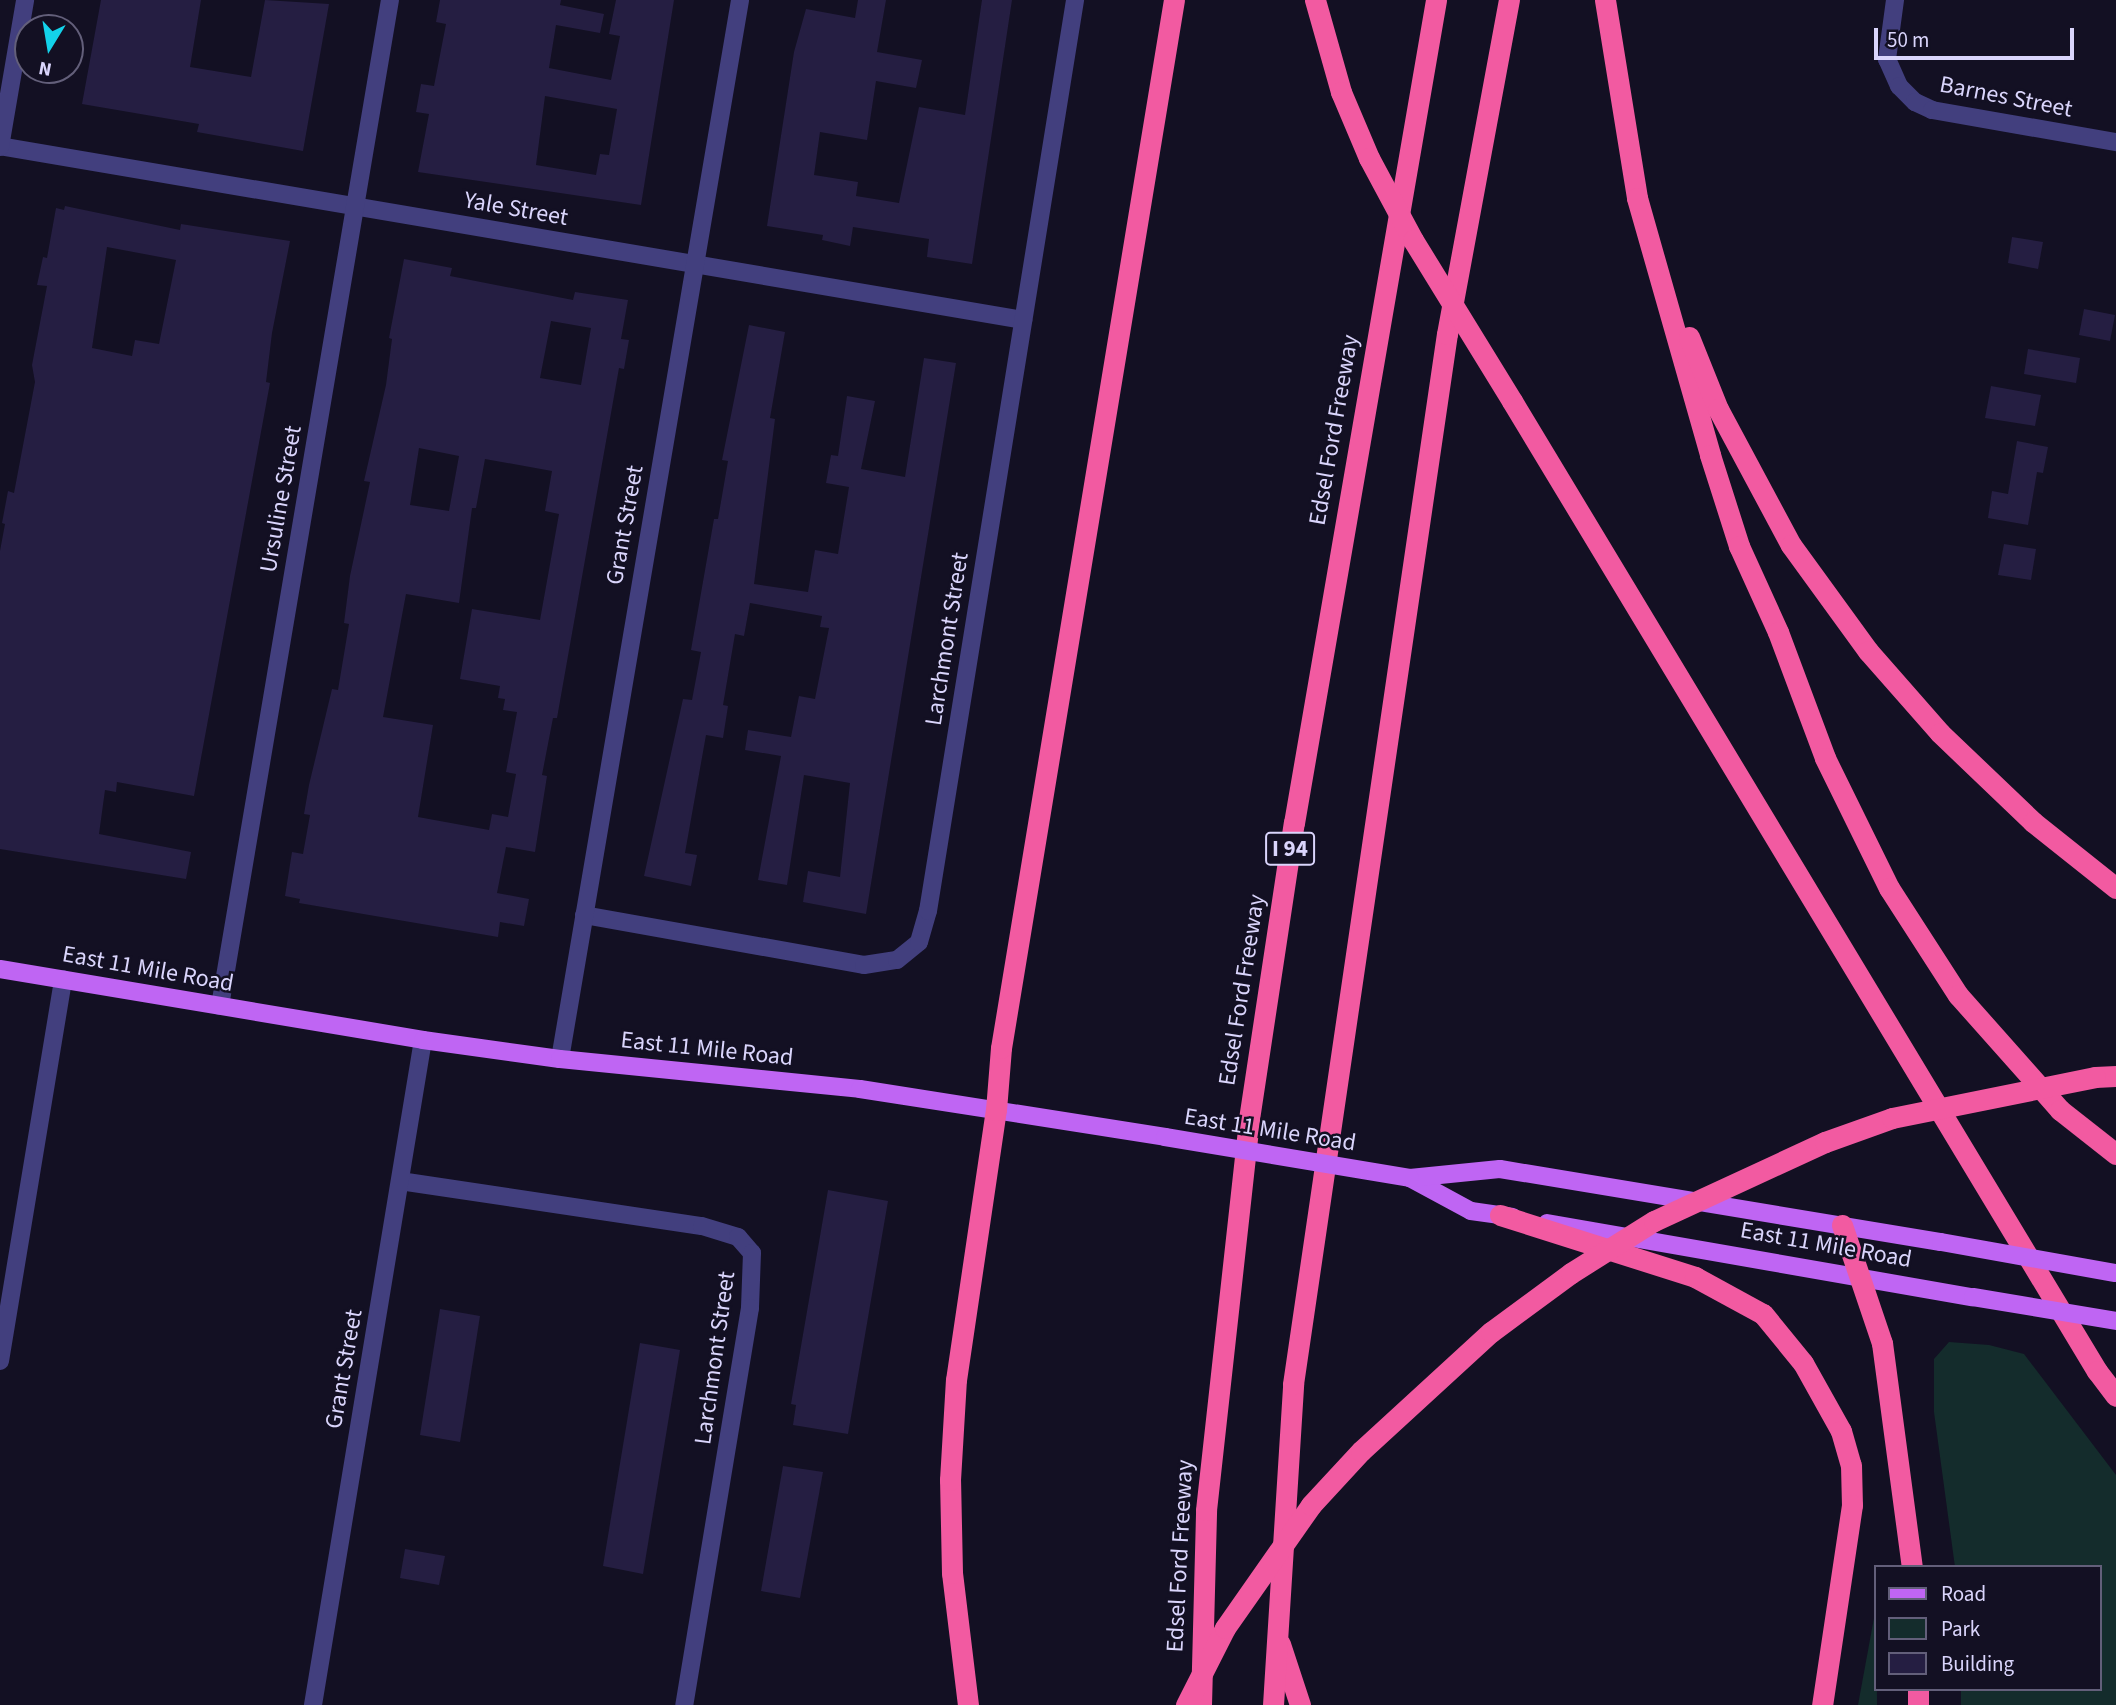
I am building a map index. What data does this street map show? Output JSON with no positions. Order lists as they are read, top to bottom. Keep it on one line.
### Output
{"streets":{"highway":["Edsel Ford Freeway","I 94"],"main road":["East 11 Mile Road"],"street":["Barnes Street","Yale Street","Ursuline Street","Grant Street","Larchmont Street"]},"crossings":[["Yale Street","Ursuline Street"],["Yale Street","Grant Street"],["Yale Street","Larchmont Street"],["Ursuline Street","East 11 Mile Road"],["Grant Street","Larchmont Street"],["Grant Street","East 11 Mile Road"]],"legend":["Road","Park","Building"],"scale_bar":"50 m","north":"bottom"}
